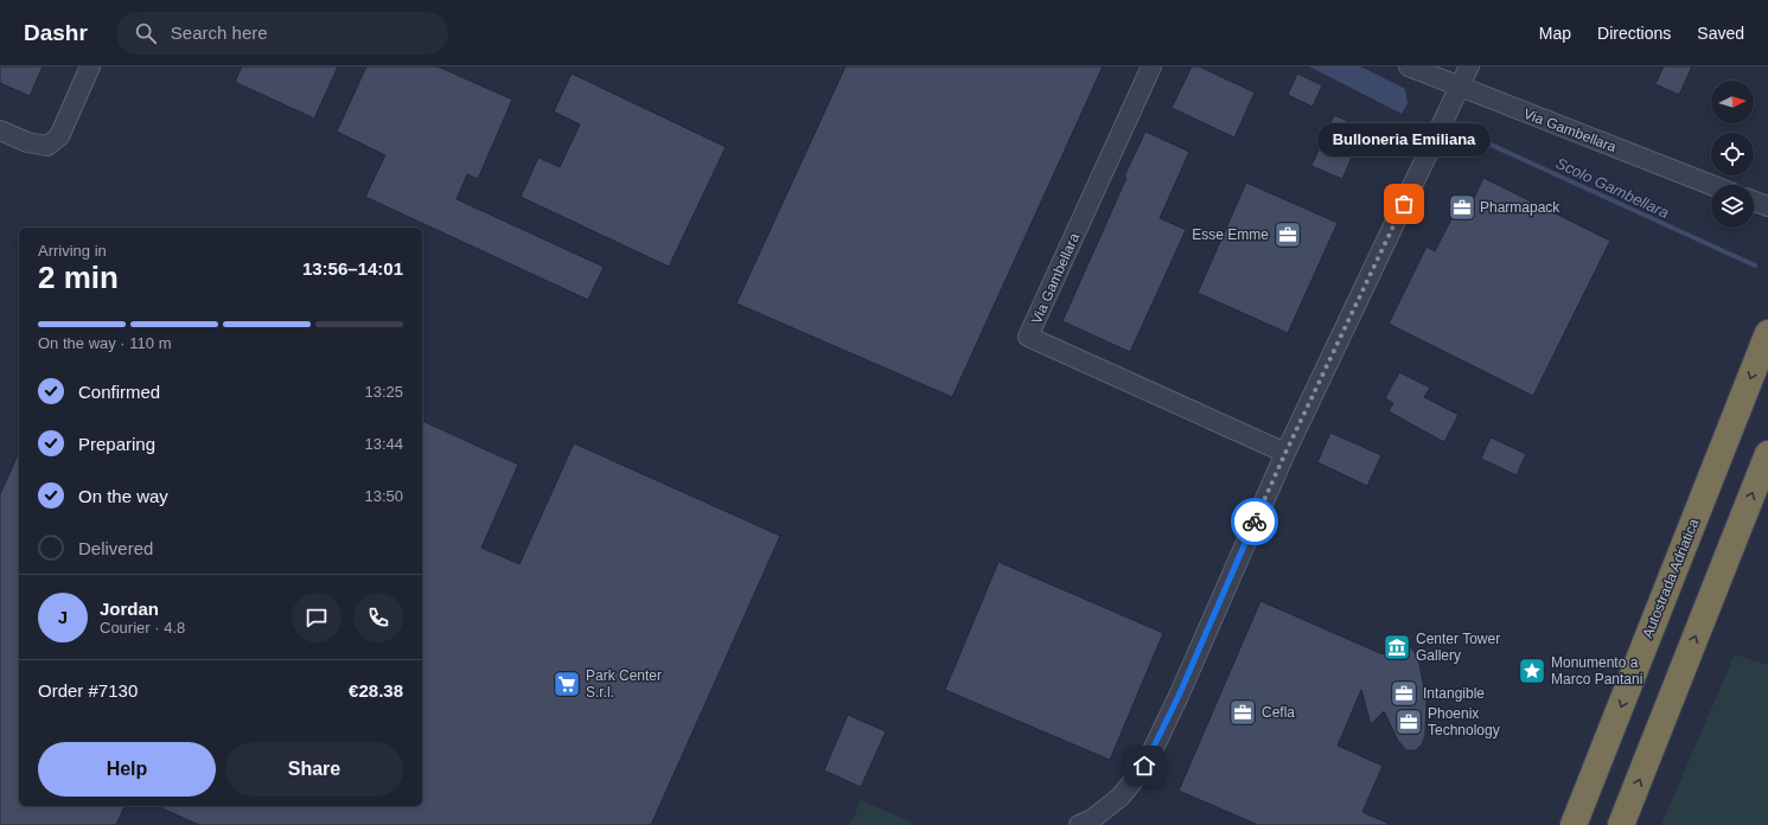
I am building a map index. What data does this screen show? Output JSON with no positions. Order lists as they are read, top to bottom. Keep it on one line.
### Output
{"streets":{"highway":["Autostrada Adriatica"],"street":["Via Gambellara"]},"water":["Scolo Gambellara"],"places":{"other":["Bulloneria Emiliana"],"office":["Pharmapack","Esse Emme","Intangible","Cefla","Phoenix Technology"],"museum":["Center Tower Gallery"],"place":["Monumento a Marco Pantani"],"supermarket":["Park Center S.r.l."]},"north":"right","page":{"header":"Dashr","search":"Search here","nav":["Map","Directions","Saved"],"bubble":"Bulloneria Emiliana","heading":["2 min","Arriving in","13:56–14:01"],"panel":["Jordan","Courier · 4.8","Order #7130","€28.38"],"bar":"On the way · 110 m","list":[["Confirmed","13:25"],["Preparing","13:44"],["On the way","13:50"],"Delivered"],"round":"J","buttons":["Help","Share"]}}
